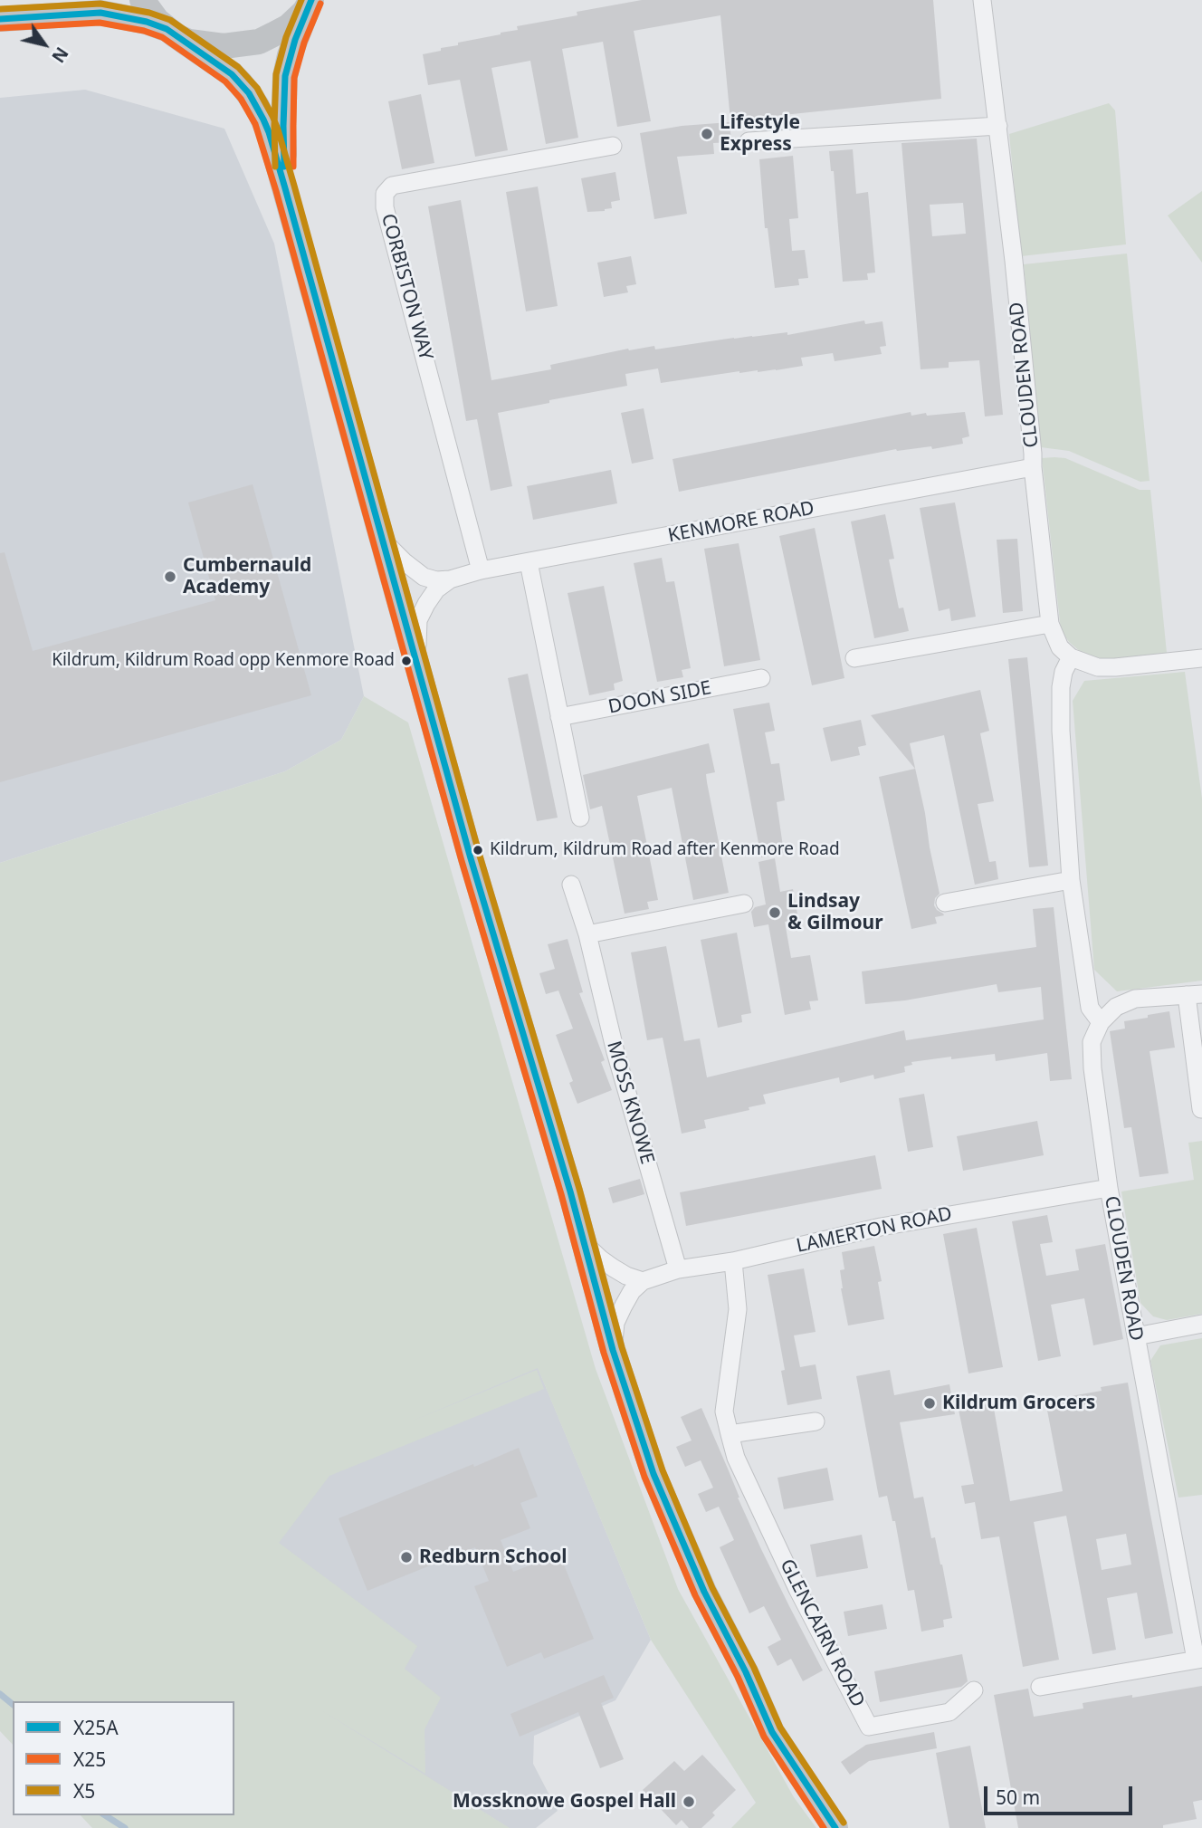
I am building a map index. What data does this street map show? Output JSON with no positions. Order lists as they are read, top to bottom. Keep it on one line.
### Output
{"streets":{"street":["CORBISTON WAY","CLOUDEN ROAD","KENMORE ROAD","DOON SIDE","MOSS KNOWE","LAMERTON ROAD","GLENCAIRN ROAD"]},"crossings":[["CORBISTON WAY","KENMORE ROAD"],["CLOUDEN ROAD","KENMORE ROAD"],["CLOUDEN ROAD","LAMERTON ROAD"],["MOSS KNOWE","LAMERTON ROAD"],["LAMERTON ROAD","GLENCAIRN ROAD"]],"places":["Lifestyle Express","Cumbernauld Academy","Kildrum, Kildrum Road opp Kenmore Road","Kildrum, Kildrum Road after Kenmore Road","Lindsay & Gilmour","Kildrum Grocers","Redburn School","Mossknowe Gospel Hall"],"lines":["transit line X25A","transit line X5","transit line X25"],"legend":["X25A","X25","X5"],"scale_bar":"50 m","north":"bottom right"}
